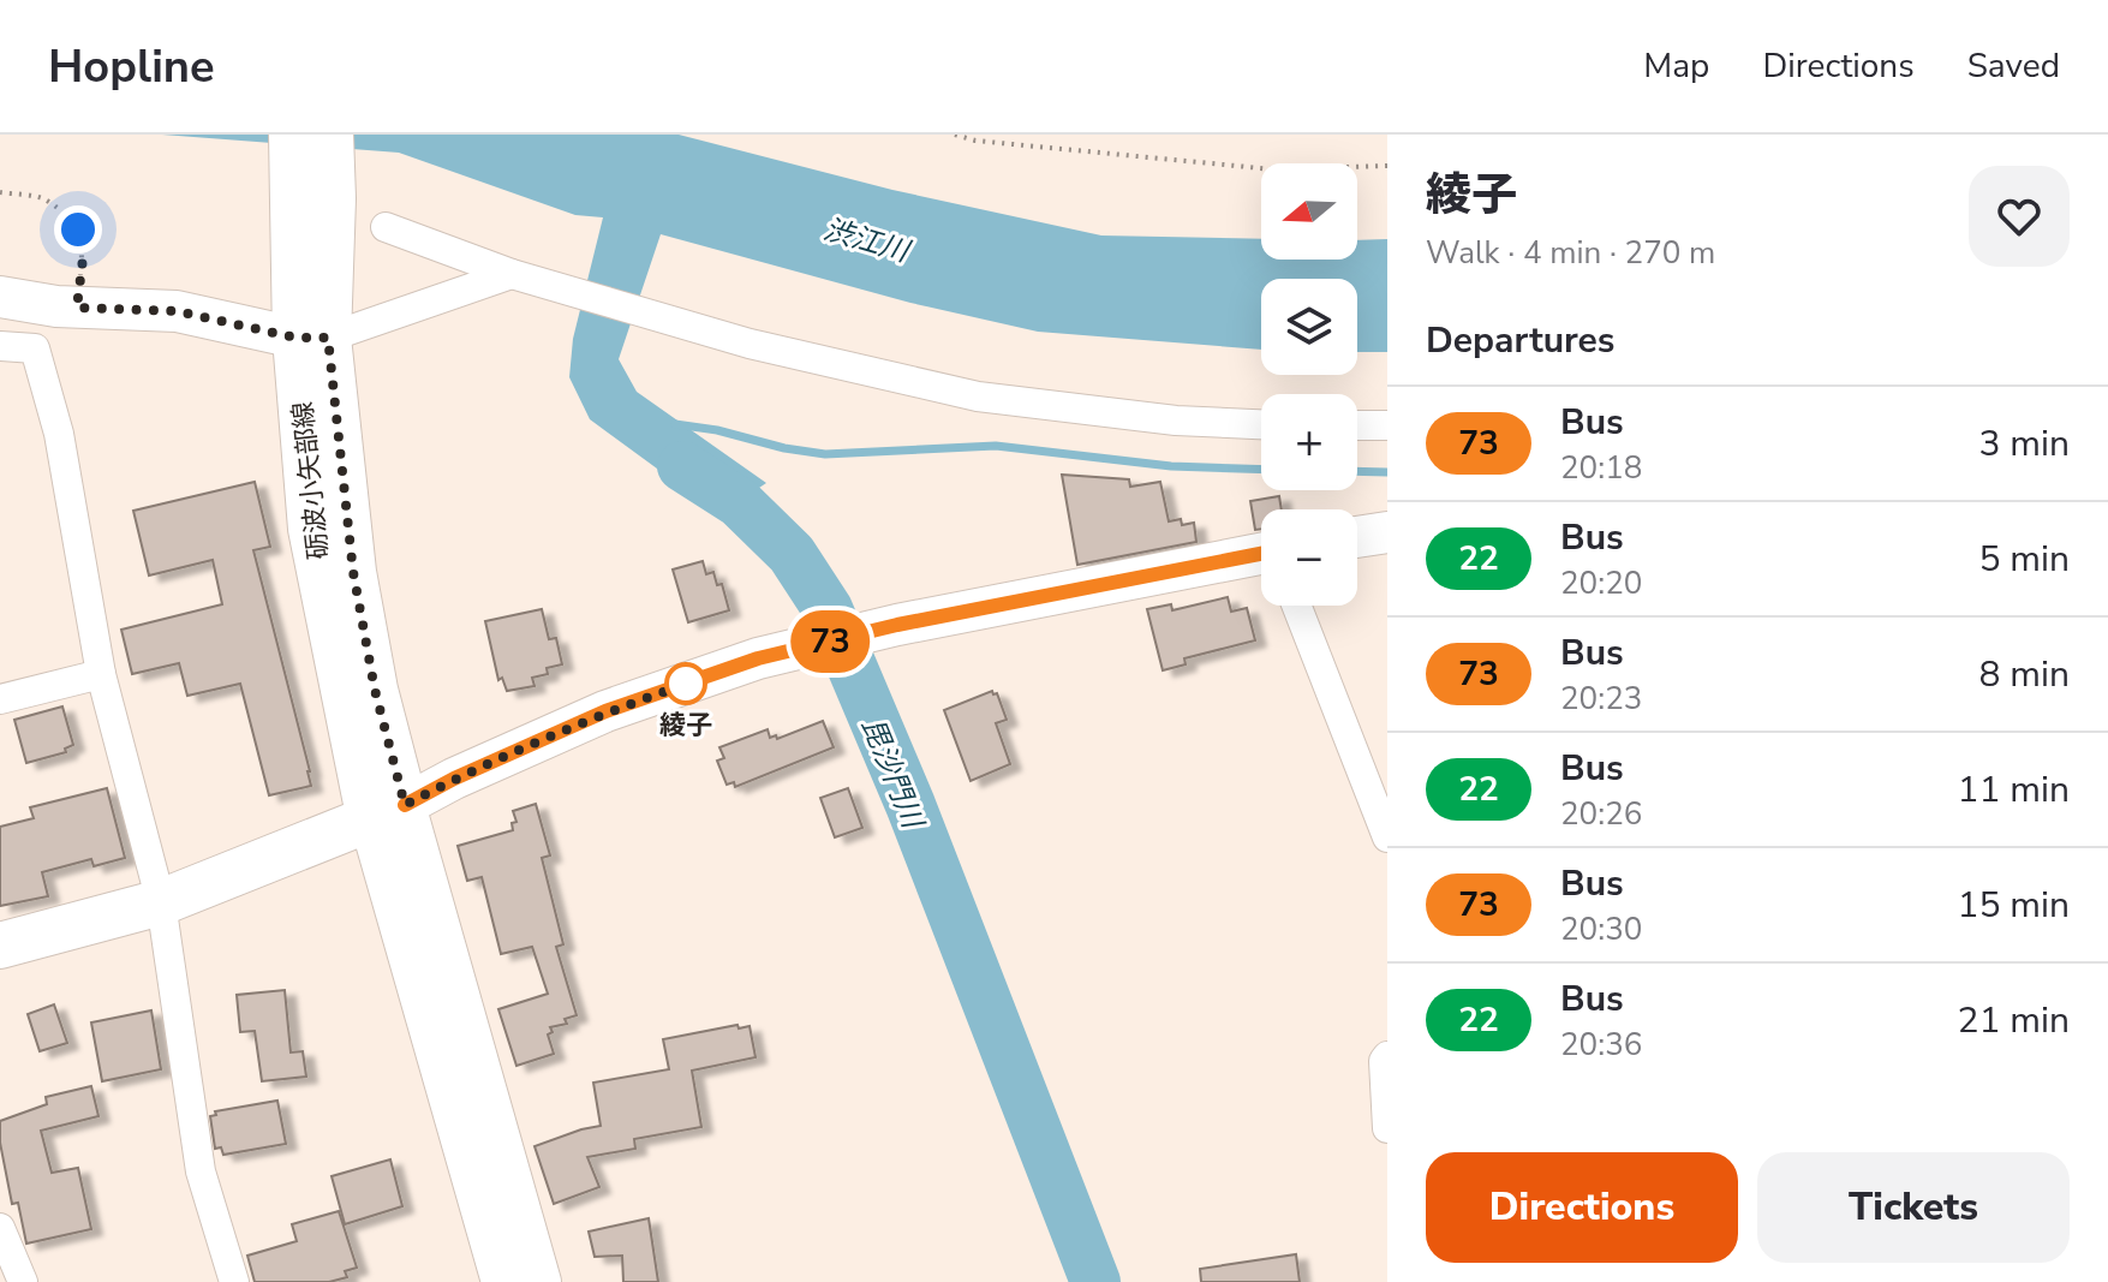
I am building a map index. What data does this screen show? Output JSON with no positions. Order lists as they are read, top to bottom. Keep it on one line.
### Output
{"streets":{"main road":["砺波小矢部線"]},"water":["渋江川","毘沙門川"],"places":["綾子"],"lines":["bus line 73"],"north":"left","page":{"header":"Hopline","nav":["Map","Directions","Saved"],"on_map":"73","heading":[["綾子","Walk · 4 min · 270 m"],"Departures"],"map_buttons":["+","−"],"list":[{"mark":"73","name":"Bus","note":"20:18","value":"3 min"},{"mark":"22","name":"Bus","note":"20:20","value":"5 min"},{"mark":"73","name":"Bus","note":"20:23","value":"8 min"},{"mark":"22","name":"Bus","note":"20:26","value":"11 min"},{"mark":"73","name":"Bus","note":"20:30","value":"15 min"},{"mark":"22","name":"Bus","note":"20:36","value":"21 min"}],"buttons":["Directions","Tickets"]}}
